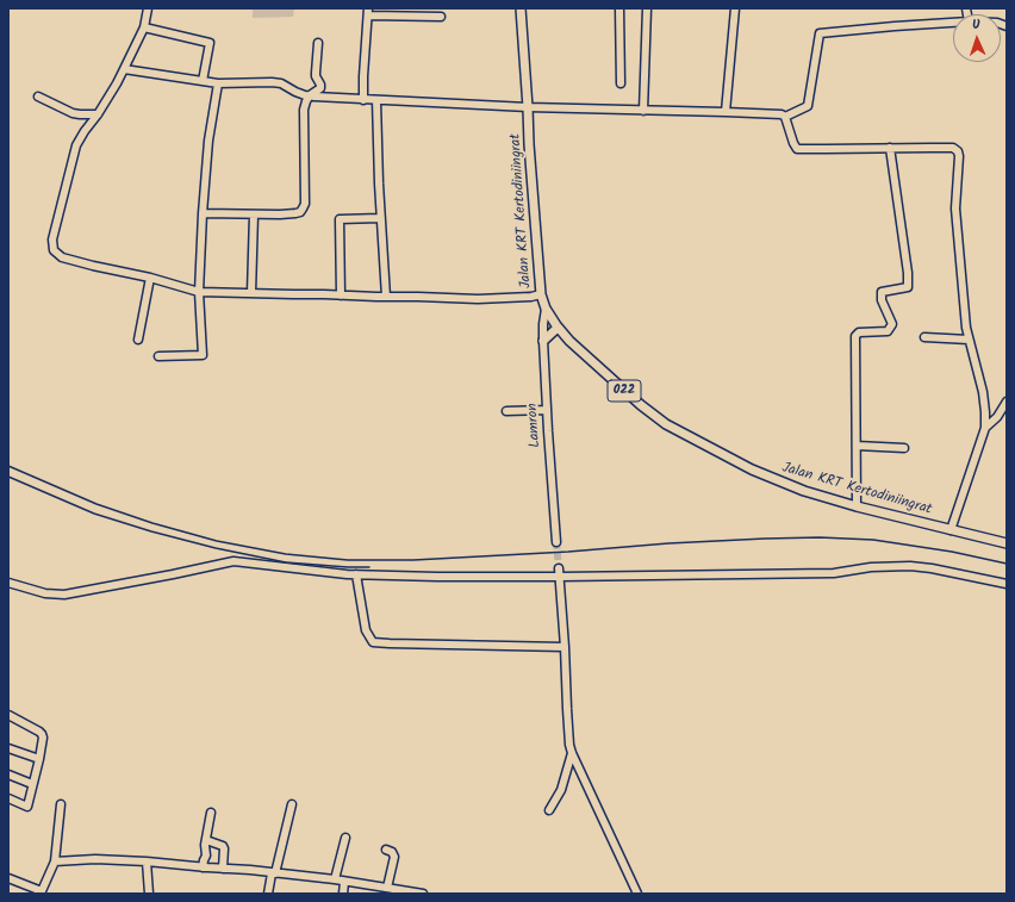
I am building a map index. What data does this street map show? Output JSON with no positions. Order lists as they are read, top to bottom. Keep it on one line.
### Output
{"streets":{"main road":["Jalan KRT Kertodiniingrat","022"],"street":["Lamron"]},"crossings":[["Jalan KRT Kertodiniingrat","Lamron"]],"north":"top"}
